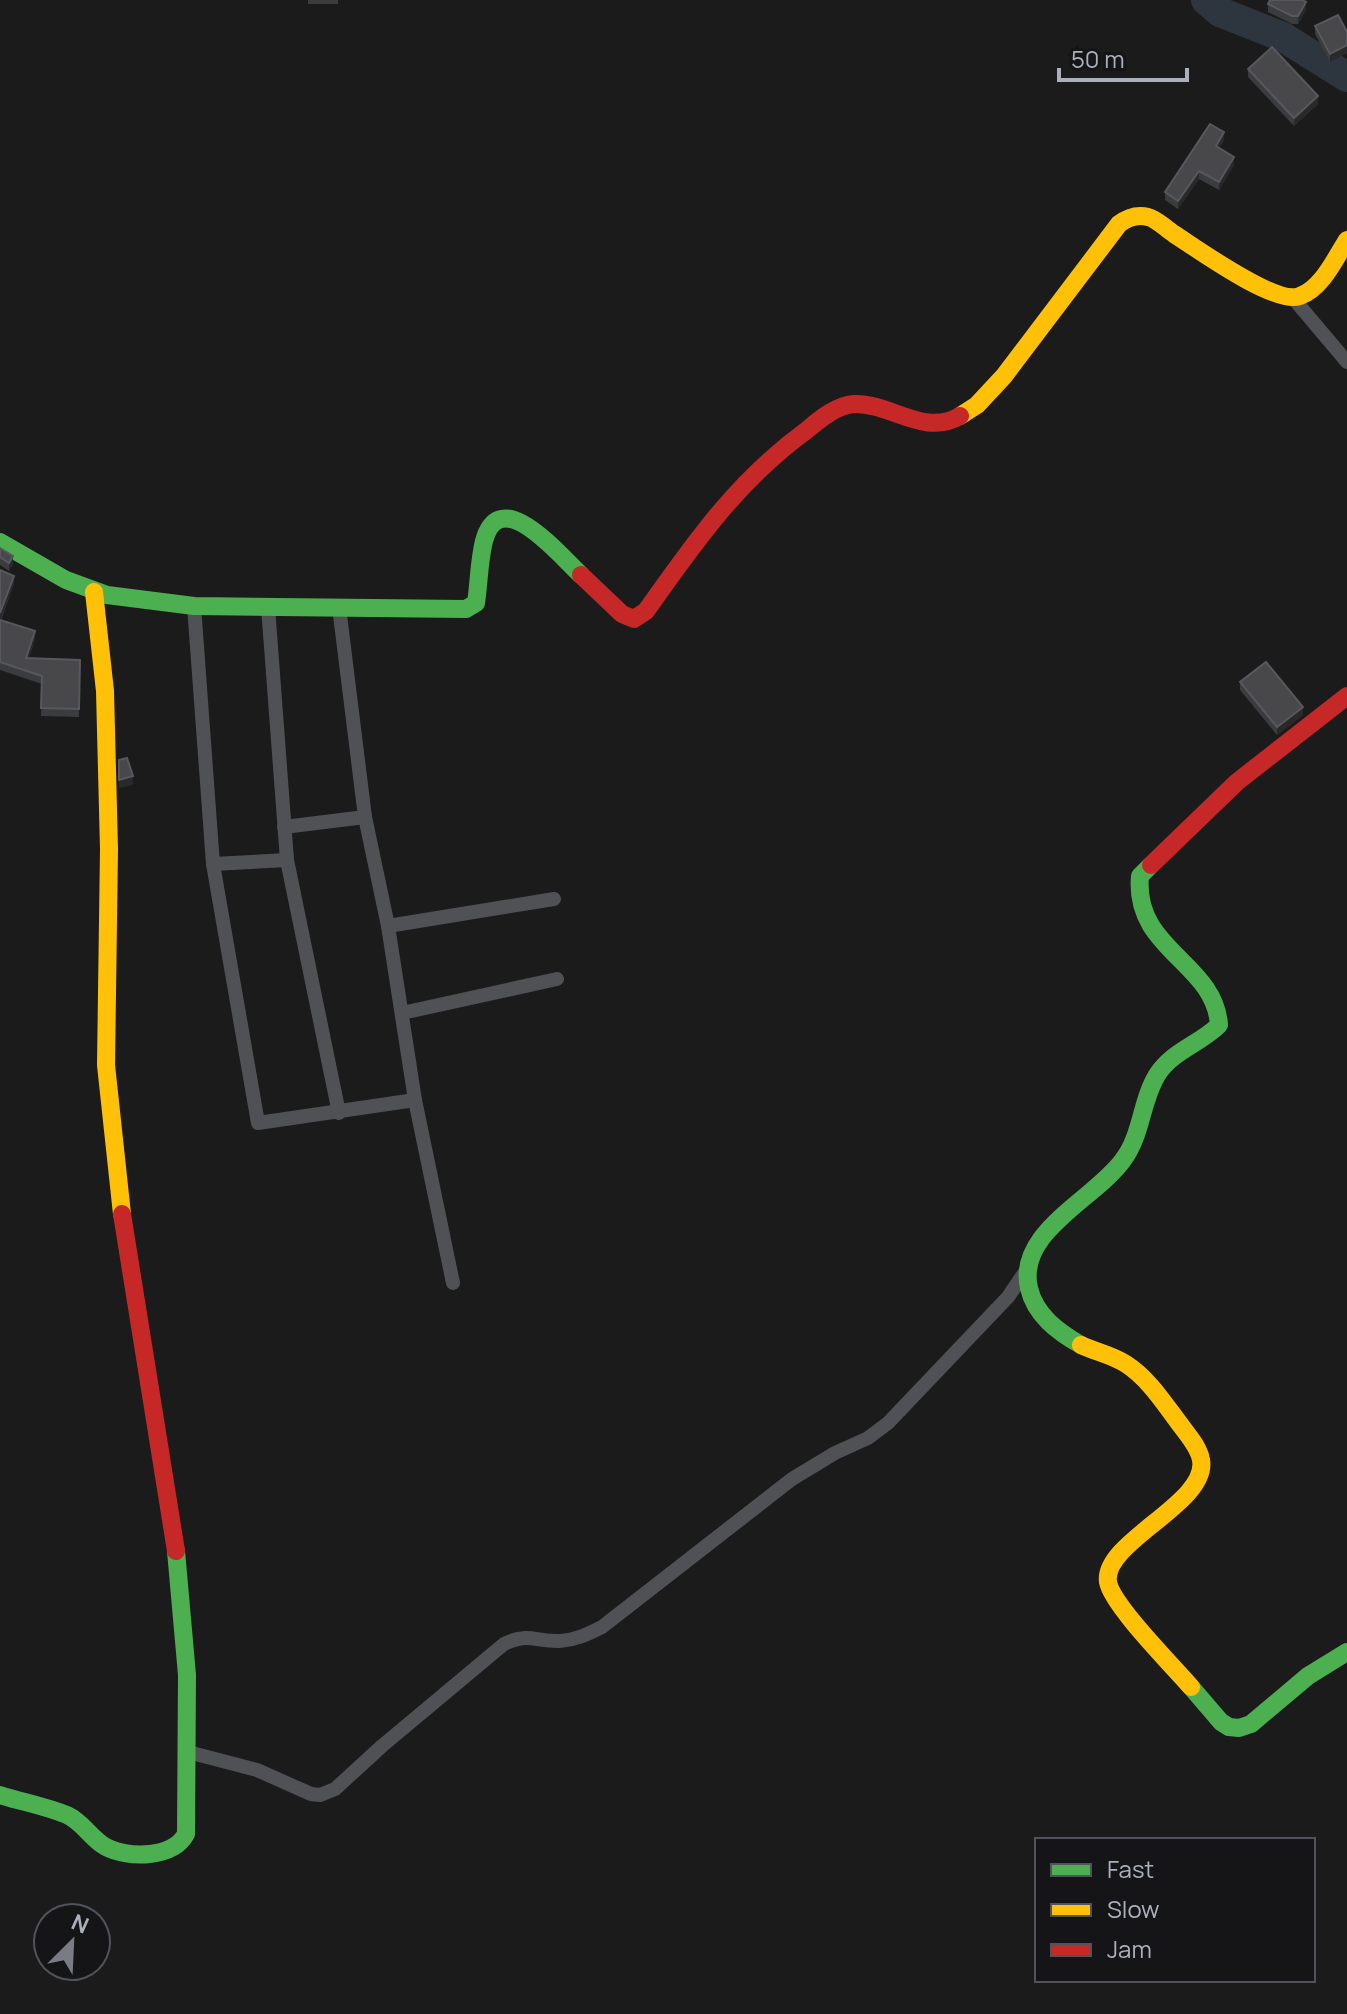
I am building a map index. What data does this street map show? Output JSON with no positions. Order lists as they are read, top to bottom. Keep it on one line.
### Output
{"legend":["Fast","Slow","Jam"],"scale_bar":"50 m","north":"top right"}
